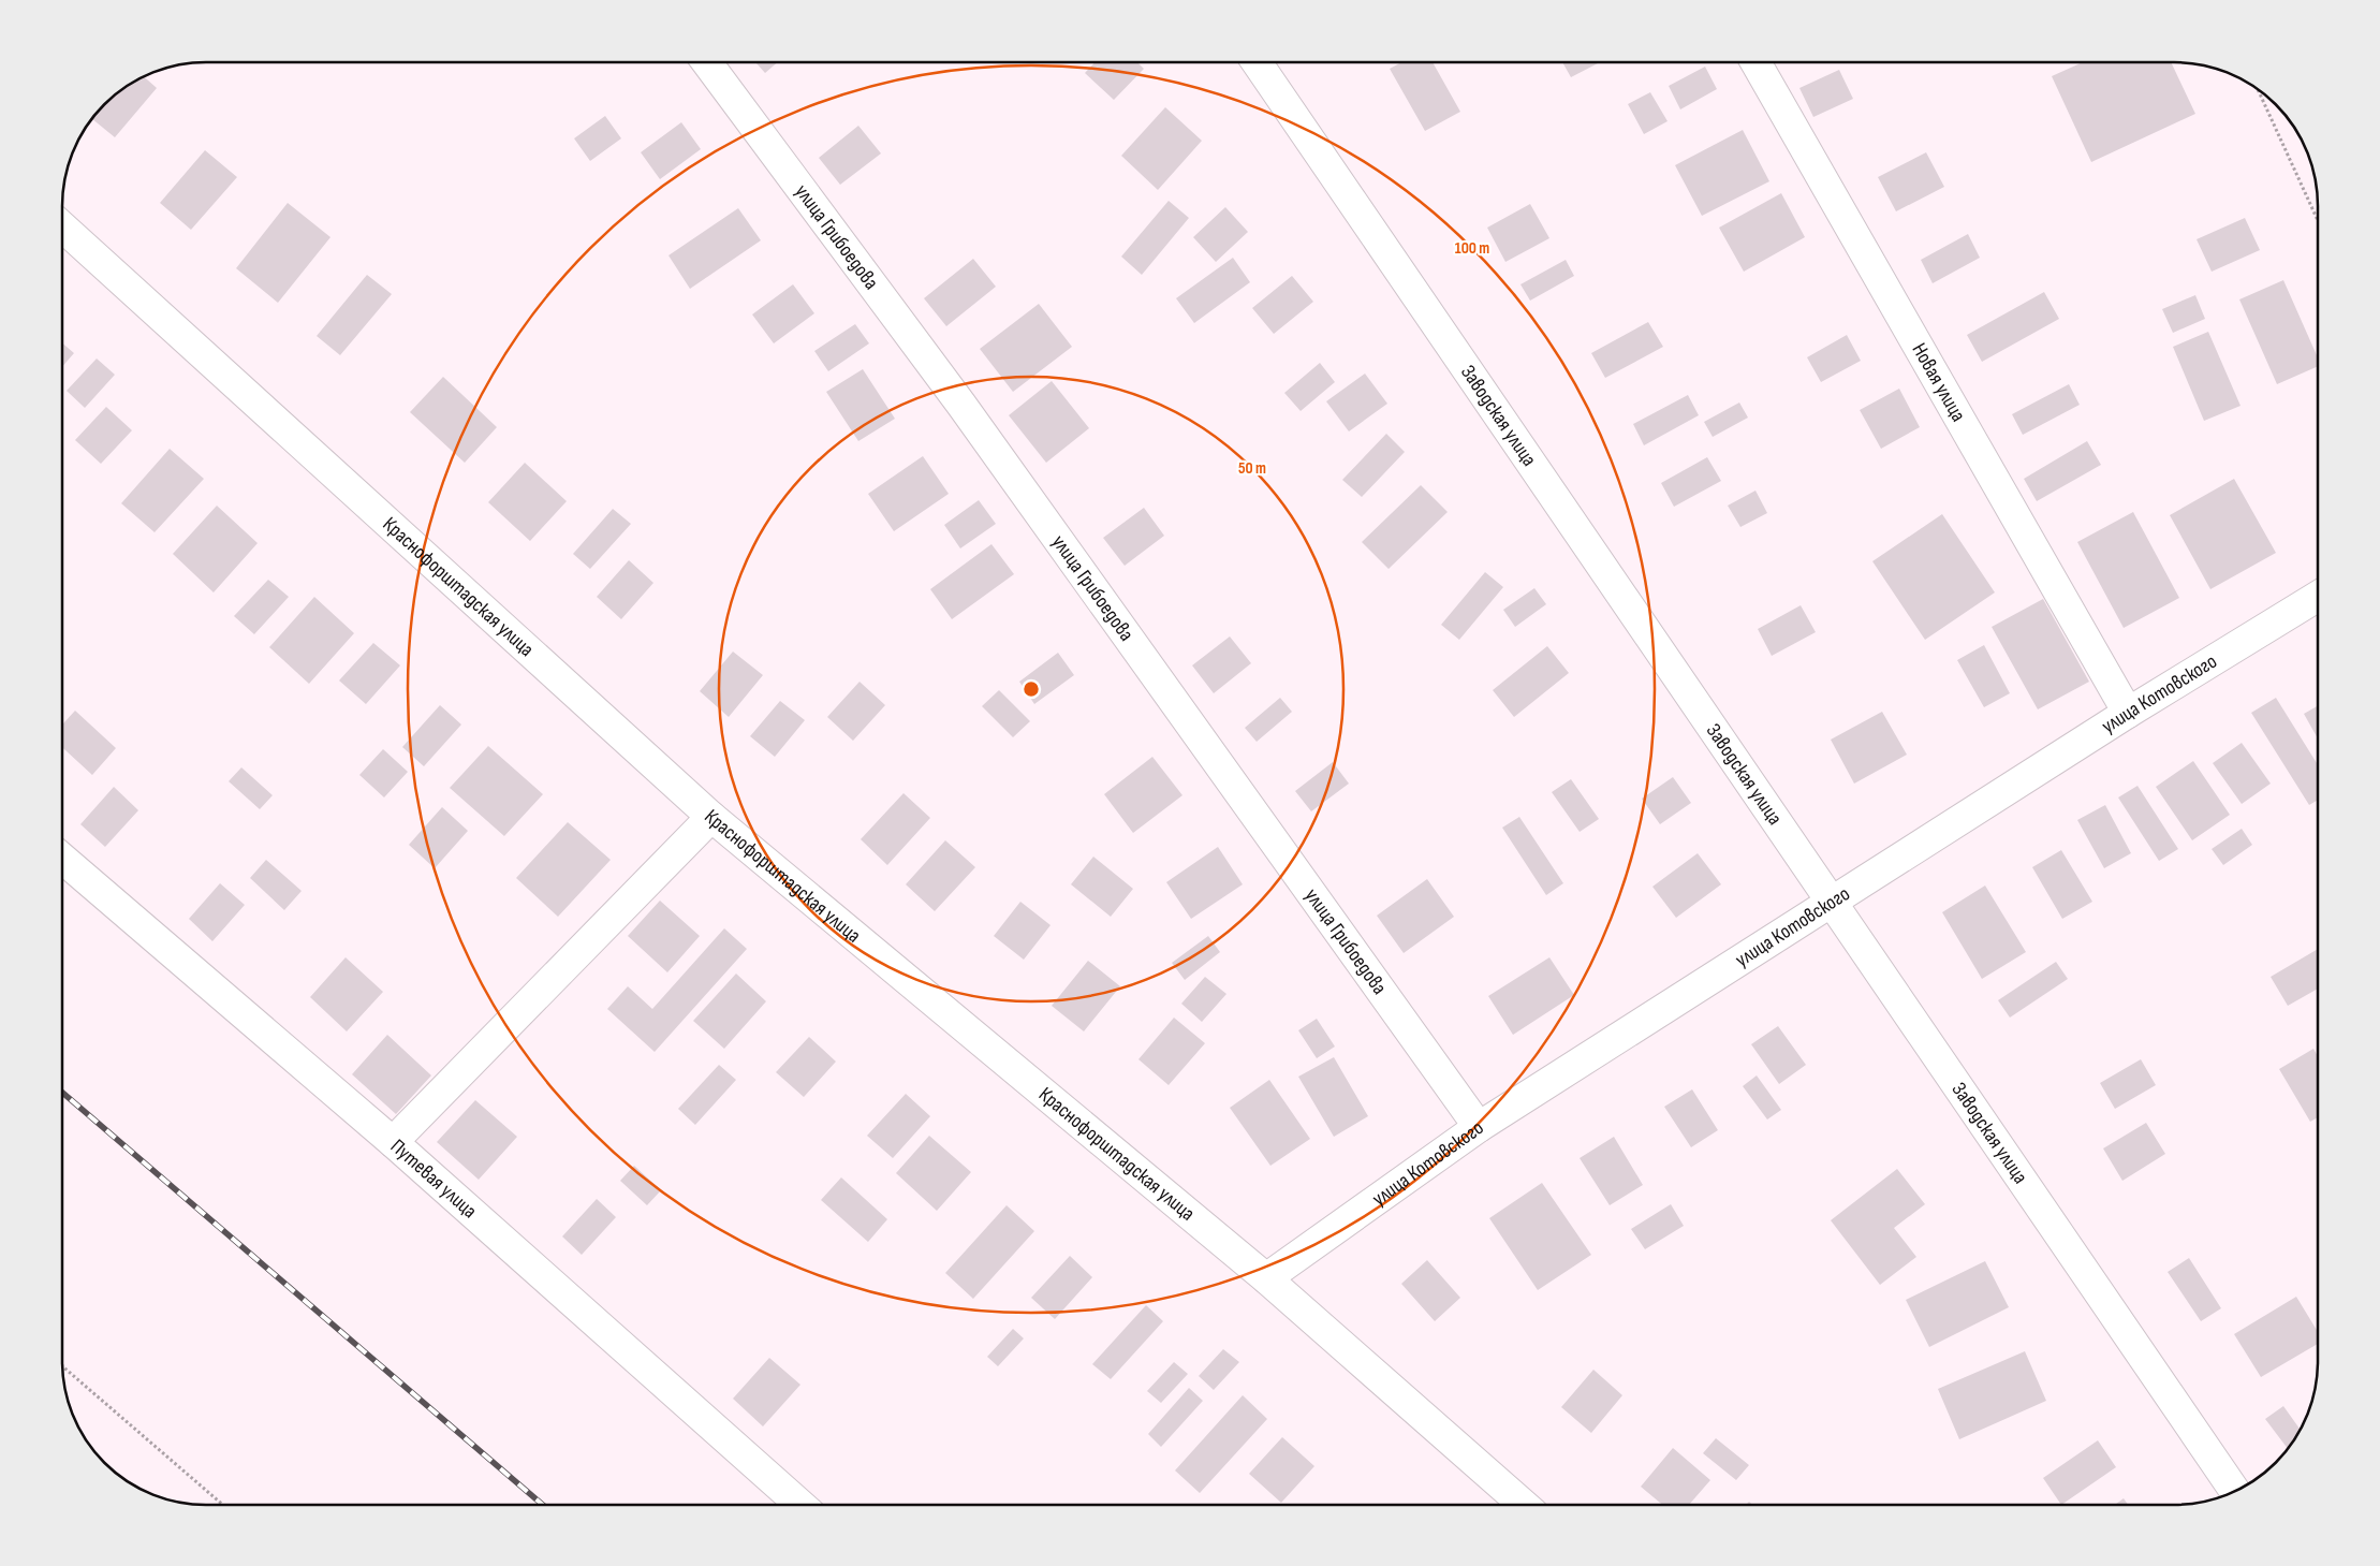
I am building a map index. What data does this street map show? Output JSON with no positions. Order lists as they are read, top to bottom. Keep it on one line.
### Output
{"streets":{"street":["улица Грибоедова","Новая улица","Заводская улица","Краснофорштадская улица","улица Котовского","Путевая улица"]},"crossings":[["улица Грибоедова","улица Котовского"],["Новая улица","улица Котовского"],["Заводская улица","улица Котовского"],["Краснофорштадская улица","улица Котовского"]],"rings":["100 m","50 m"]}
